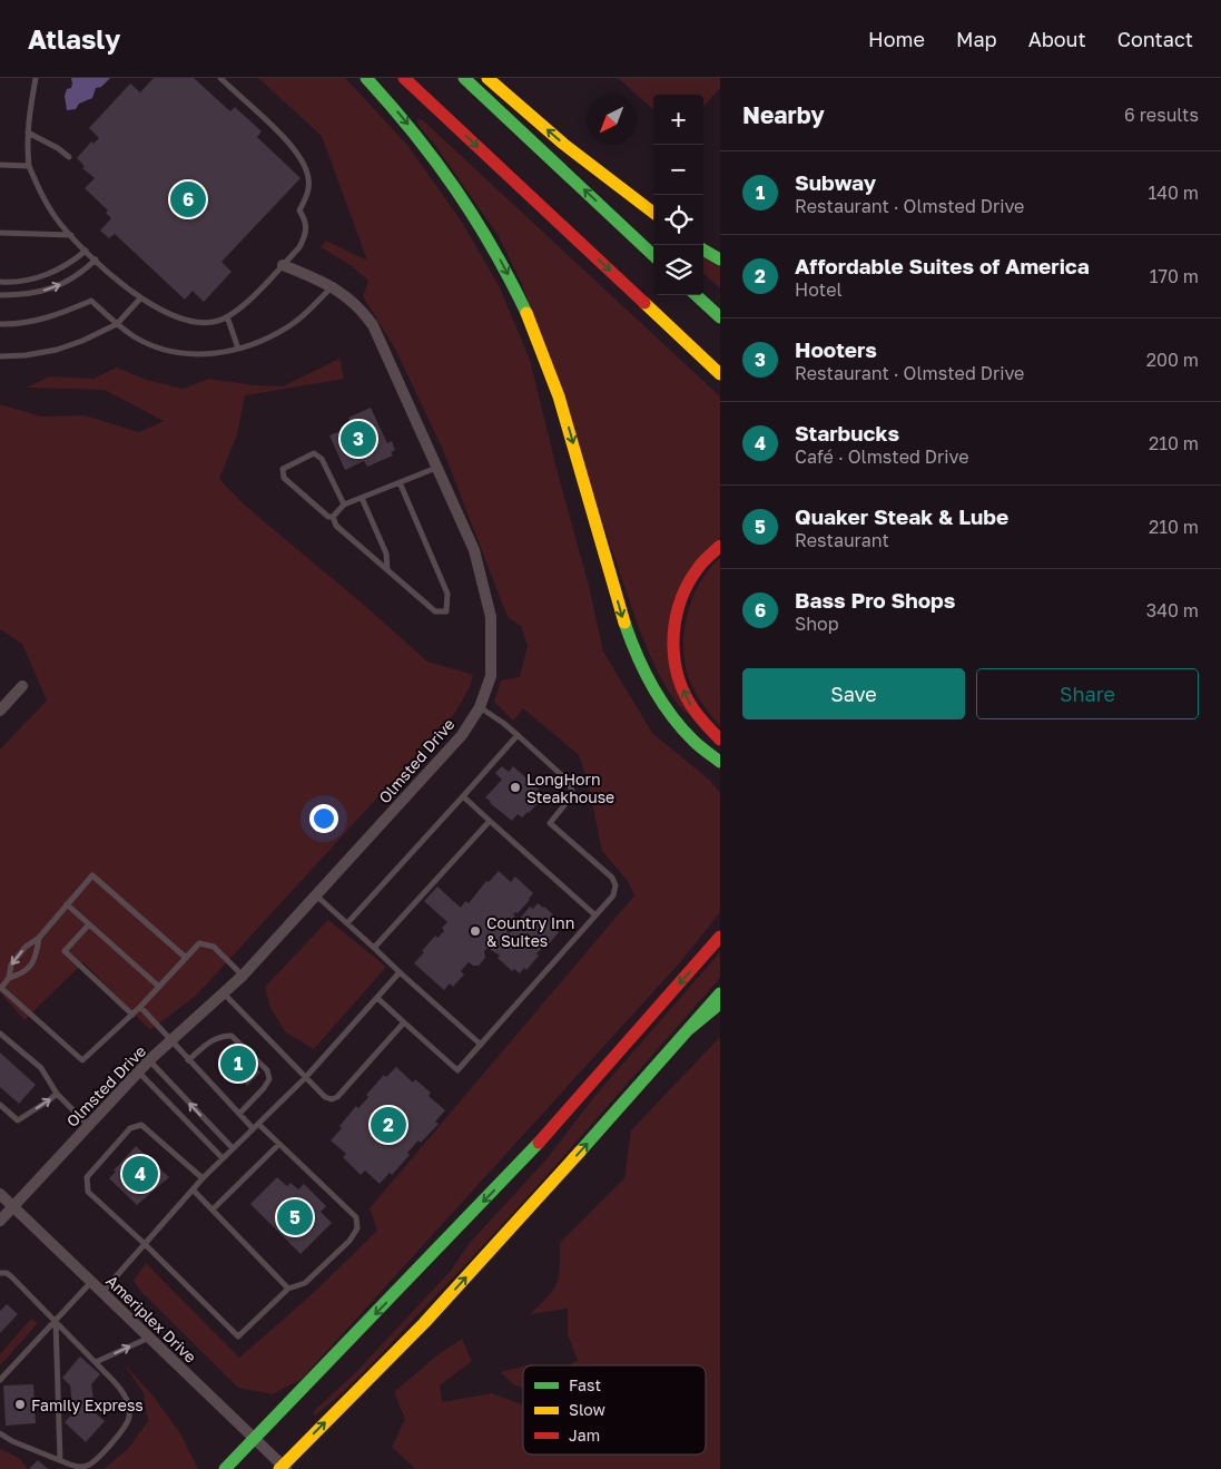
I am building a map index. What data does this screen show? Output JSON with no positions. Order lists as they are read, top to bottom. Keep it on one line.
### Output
{"streets":{"street":["Olmsted Drive","Ameriplex Drive"]},"crossings":[["Olmsted Drive","Ameriplex Drive"]],"places":["LongHorn Steakhouse","Country Inn & Suites","Family Express"],"legend":["Fast","Slow","Jam"],"north":"bottom left","page":{"header":"Atlasly","nav":["Home","Map","About","Contact"],"heading":["Nearby","6 results"],"map_buttons":["+","−"],"list":[{"mark":"1","name":"Subway","note":"Restaurant · Olmsted Drive","value":"140 m"},{"mark":"2","name":"Affordable Suites of America","note":"Hotel","value":"170 m"},{"mark":"3","name":"Hooters","note":"Restaurant · Olmsted Drive","value":"200 m"},{"mark":"4","name":"Starbucks","note":"Café · Olmsted Drive","value":"210 m"},{"mark":"5","name":"Quaker Steak & Lube","note":"Restaurant","value":"210 m"},{"mark":"6","name":"Bass Pro Shops","note":"Shop","value":"340 m"}],"pins":["6","3","1","2","4","5"],"buttons":["Save","Share"]}}
